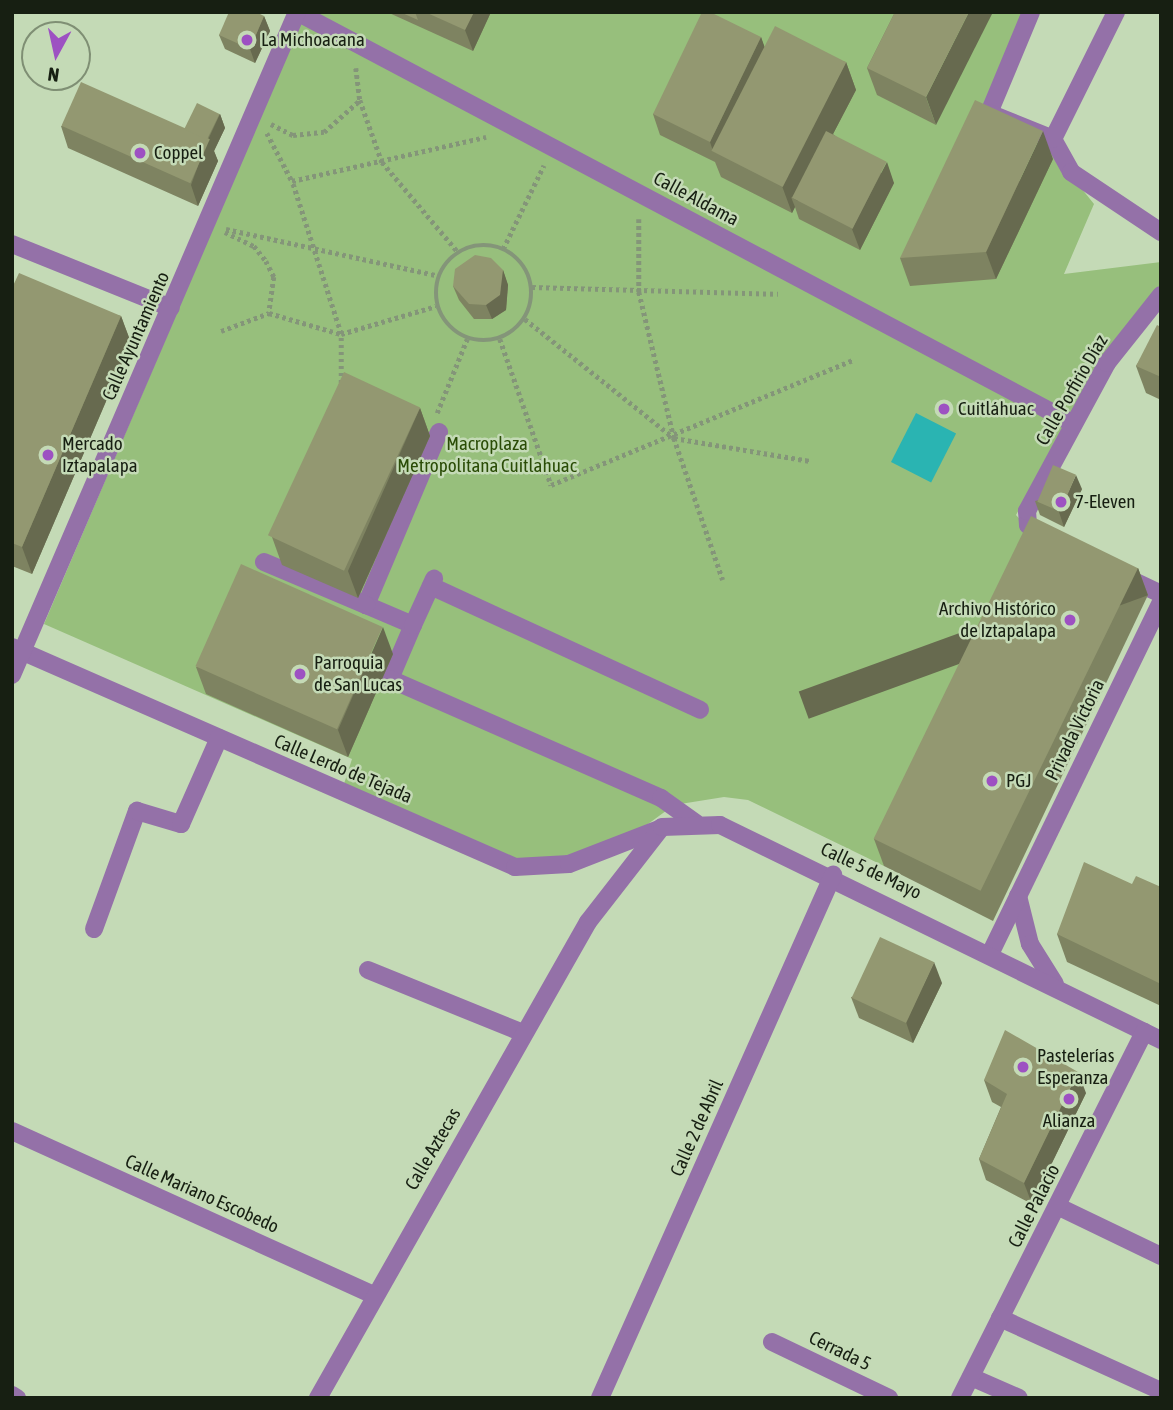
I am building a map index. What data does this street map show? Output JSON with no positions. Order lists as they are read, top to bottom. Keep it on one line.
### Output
{"streets":{"street":["Calle Aldama","Calle Ayuntamiento","Calle Porfirio Díaz","Privada Victoria","Calle Lerdo de Tejada","Calle 5 de Mayo","Calle 2 de Abril","Calle Aztecas","Calle Mariano Escobedo","Calle Palacio","Cerrada 5"]},"crossings":[["Calle Aldama","Calle Ayuntamiento"],["Calle Aldama","Calle Porfirio Díaz"],["Calle Ayuntamiento","Calle Lerdo de Tejada"],["Privada Victoria","Calle 5 de Mayo"],["Calle Lerdo de Tejada","Calle 5 de Mayo"],["Calle Lerdo de Tejada","Calle Aztecas"],["Calle 5 de Mayo","Calle 2 de Abril"],["Calle 5 de Mayo","Calle Aztecas"],["Calle 5 de Mayo","Calle Palacio"],["Calle Aztecas","Calle Mariano Escobedo"]],"parks":["Macroplaza Metropolitana Cuitlahuac"],"places":["La Michoacana","Coppel","Cuitláhuac","Mercado Iztapalapa","7-Eleven","Archivo Histórico de Iztapalapa","Parroquia de San Lucas","PGJ","Pastelerías Esperanza","Alianza"],"north":"bottom"}
